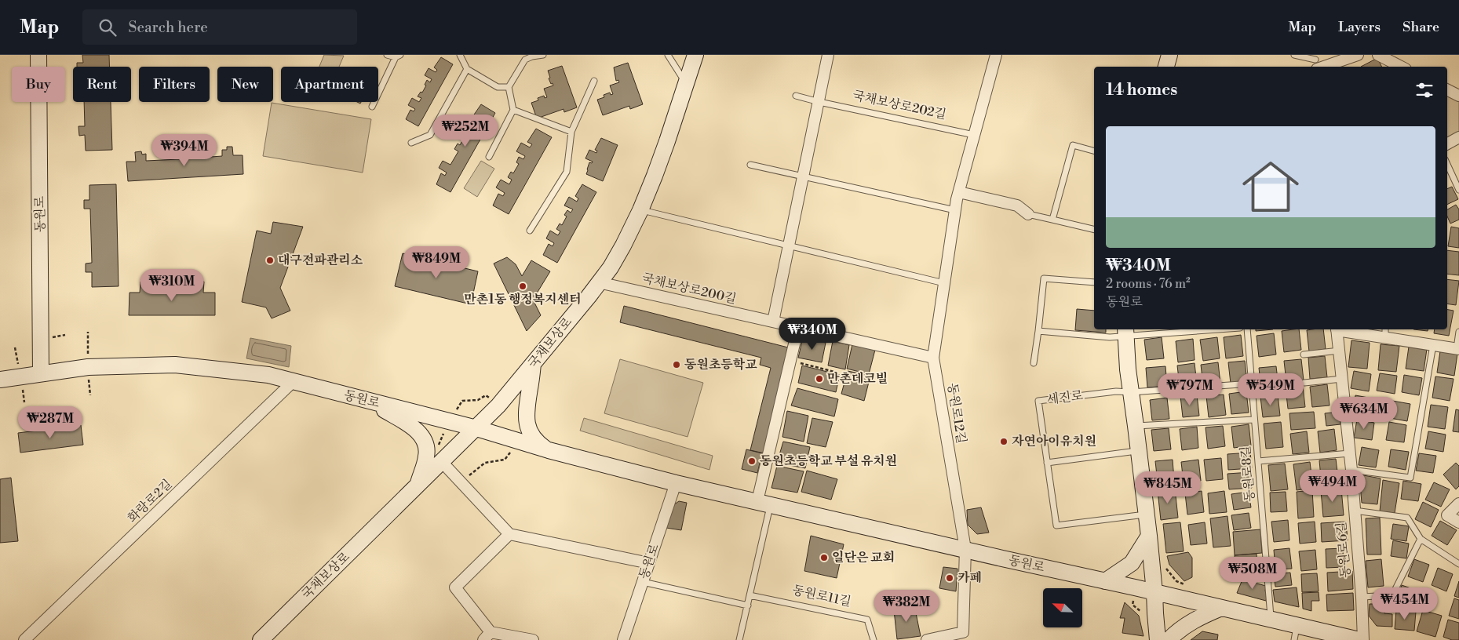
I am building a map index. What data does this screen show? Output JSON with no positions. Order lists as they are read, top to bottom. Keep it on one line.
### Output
{"streets":{"main road":["동원로","국채보상로"],"street":["국채보상로200길","동원로12길","화랑로2길","동원로6길"],"lane":["국채보상로202길","세진로","동원로8길","동원로11길"]},"crossings":[["국채보상로202길","동원로12길"],["동원로","국채보상로"],["동원로","동원로12길"],["동원로","동원로8길"],["동원로","화랑로2길"],["국채보상로200길","국채보상로"],["국채보상로200길","동원로12길"],["세진로","동원로8길"]],"places":["대구전파관리소","만촌1동 행정복지센터","동원초등학교","만촌데코빌","자연아이유치원","동원초등학교 부설 유치원","일단은 교회","카페"],"north":"top left","page":{"header":"Map","search":"Search here","nav":["Map","Layers","Share"],"chip":["Buy","Rent","Filters","New","Apartment"],"heading":"14 homes","list":[{"name":"₩340M","note":"2 rooms · 76 m² · 동원로"}],"price":["₩252M","₩394M","₩849M","₩310M","₩340M","₩797M","₩549M","₩634M","₩287M","₩494M","₩845M","₩508M","₩454M","₩382M"]}}
